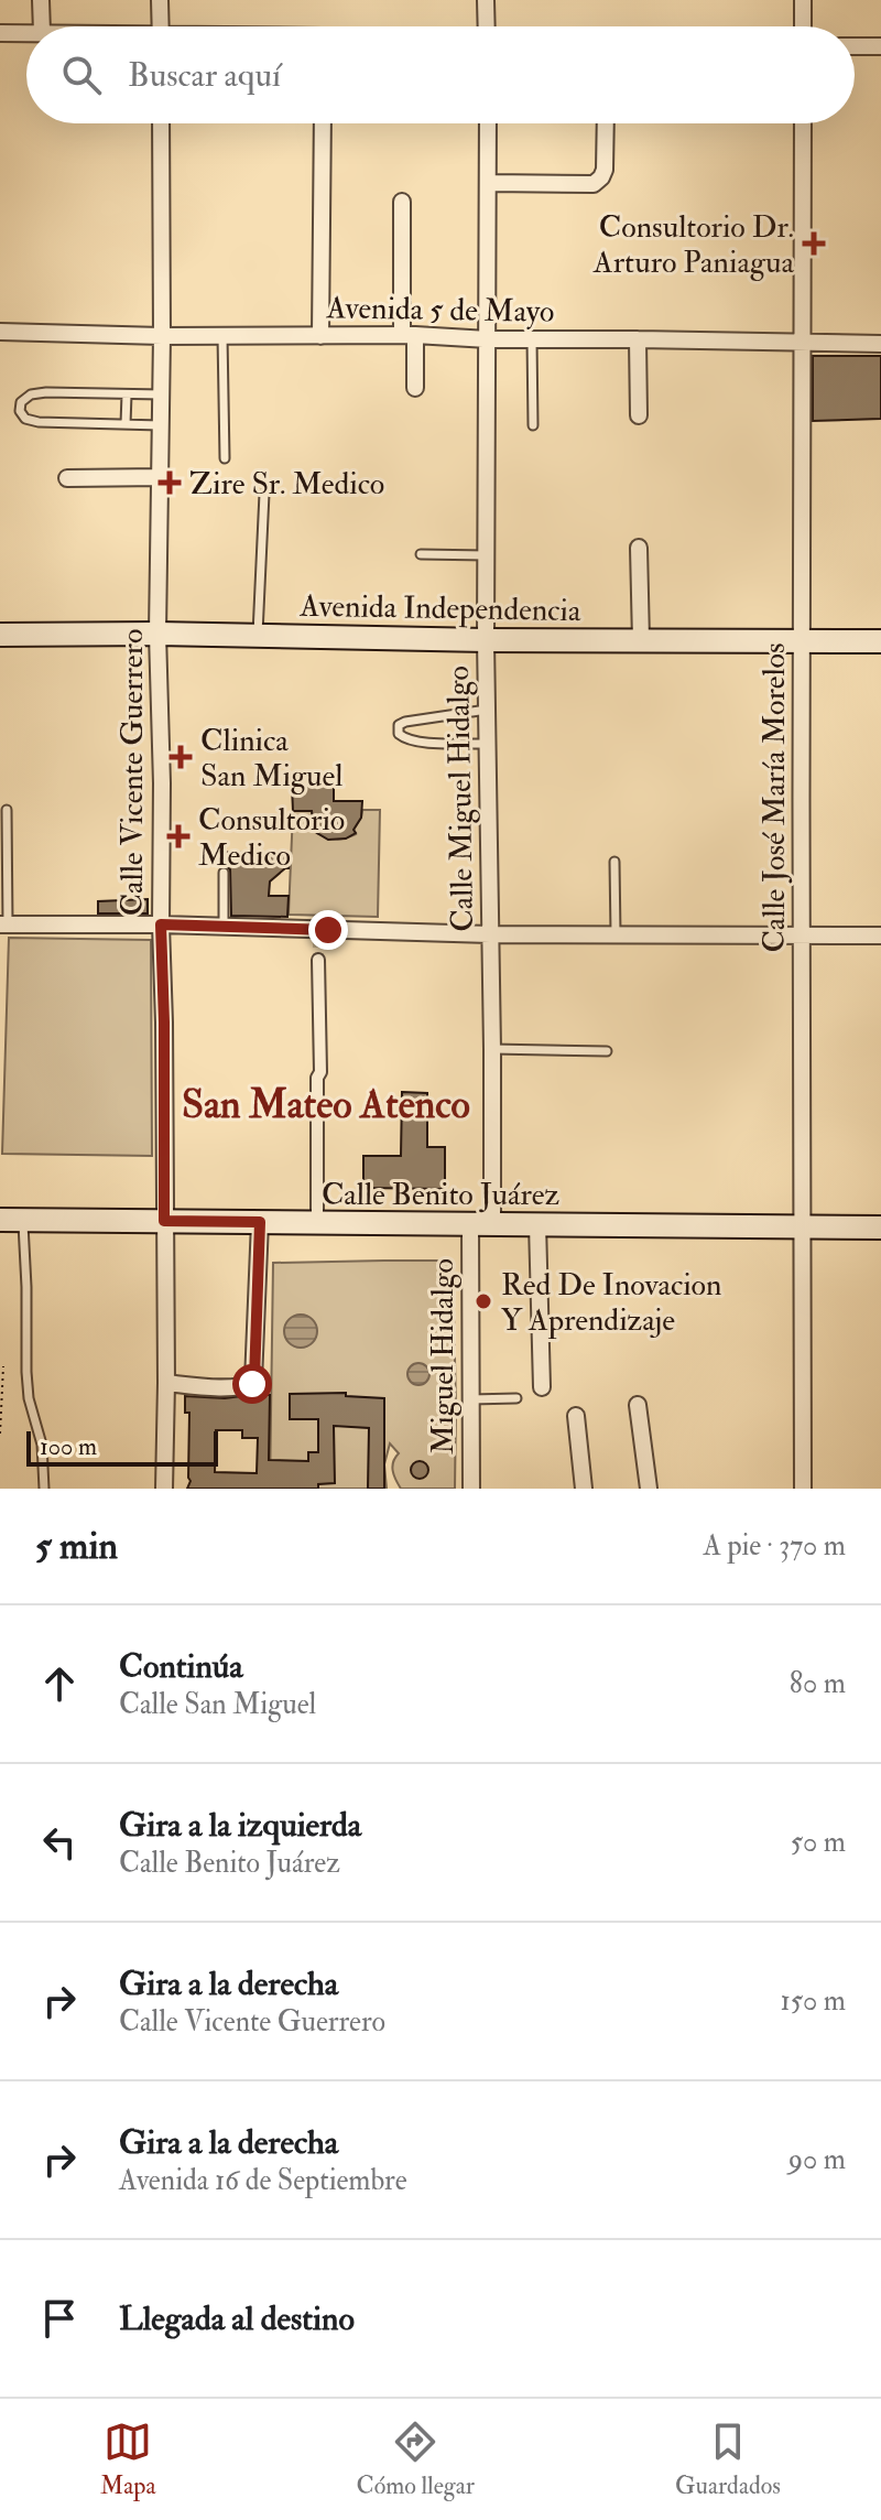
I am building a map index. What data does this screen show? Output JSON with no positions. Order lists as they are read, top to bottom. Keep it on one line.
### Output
{"streets":{"main road":["Avenida Independencia","Calle Benito Juárez"],"street":["Avenida 5 de Mayo","Calle Vicente Guerrero","Calle José María Morelos","Calle Miguel Hidalgo","Miguel Hidalgo"]},"crossings":[["Avenida 5 de Mayo","Calle Vicente Guerrero"],["Avenida 5 de Mayo","Calle José María Morelos"],["Avenida 5 de Mayo","Calle Miguel Hidalgo"],["Avenida Independencia","Calle Vicente Guerrero"],["Avenida Independencia","Calle José María Morelos"],["Avenida Independencia","Calle Miguel Hidalgo"],["Calle Vicente Guerrero","Calle Benito Juárez"],["Calle José María Morelos","Calle Benito Juárez"],["Calle Miguel Hidalgo","Calle Benito Juárez"],["Calle Miguel Hidalgo","Miguel Hidalgo"],["Calle Benito Juárez","Miguel Hidalgo"]],"districts":["San Mateo Atenco"],"places":{"health":["Consultorio Dr. Arturo Paniagua","Zire Sr. Medico","Clinica San Miguel","Consultorio Medico"],"other":["Red De Inovacion Y Aprendizaje"]},"scale_bar":"100 m","page":{"search":"Buscar aquí","scale":"100 m","heading":["5 min","A pie · 370 m"],"list":[["Continúa","Calle San Miguel","80 m"],["Gira a la izquierda","Calle Benito Juárez","50 m"],["Gira a la derecha","Calle Vicente Guerrero","150 m"],["Gira a la derecha","Avenida 16 de Septiembre","90 m"],"Llegada al destino"],"nav":["Mapa","Cómo llegar","Guardados"]}}
